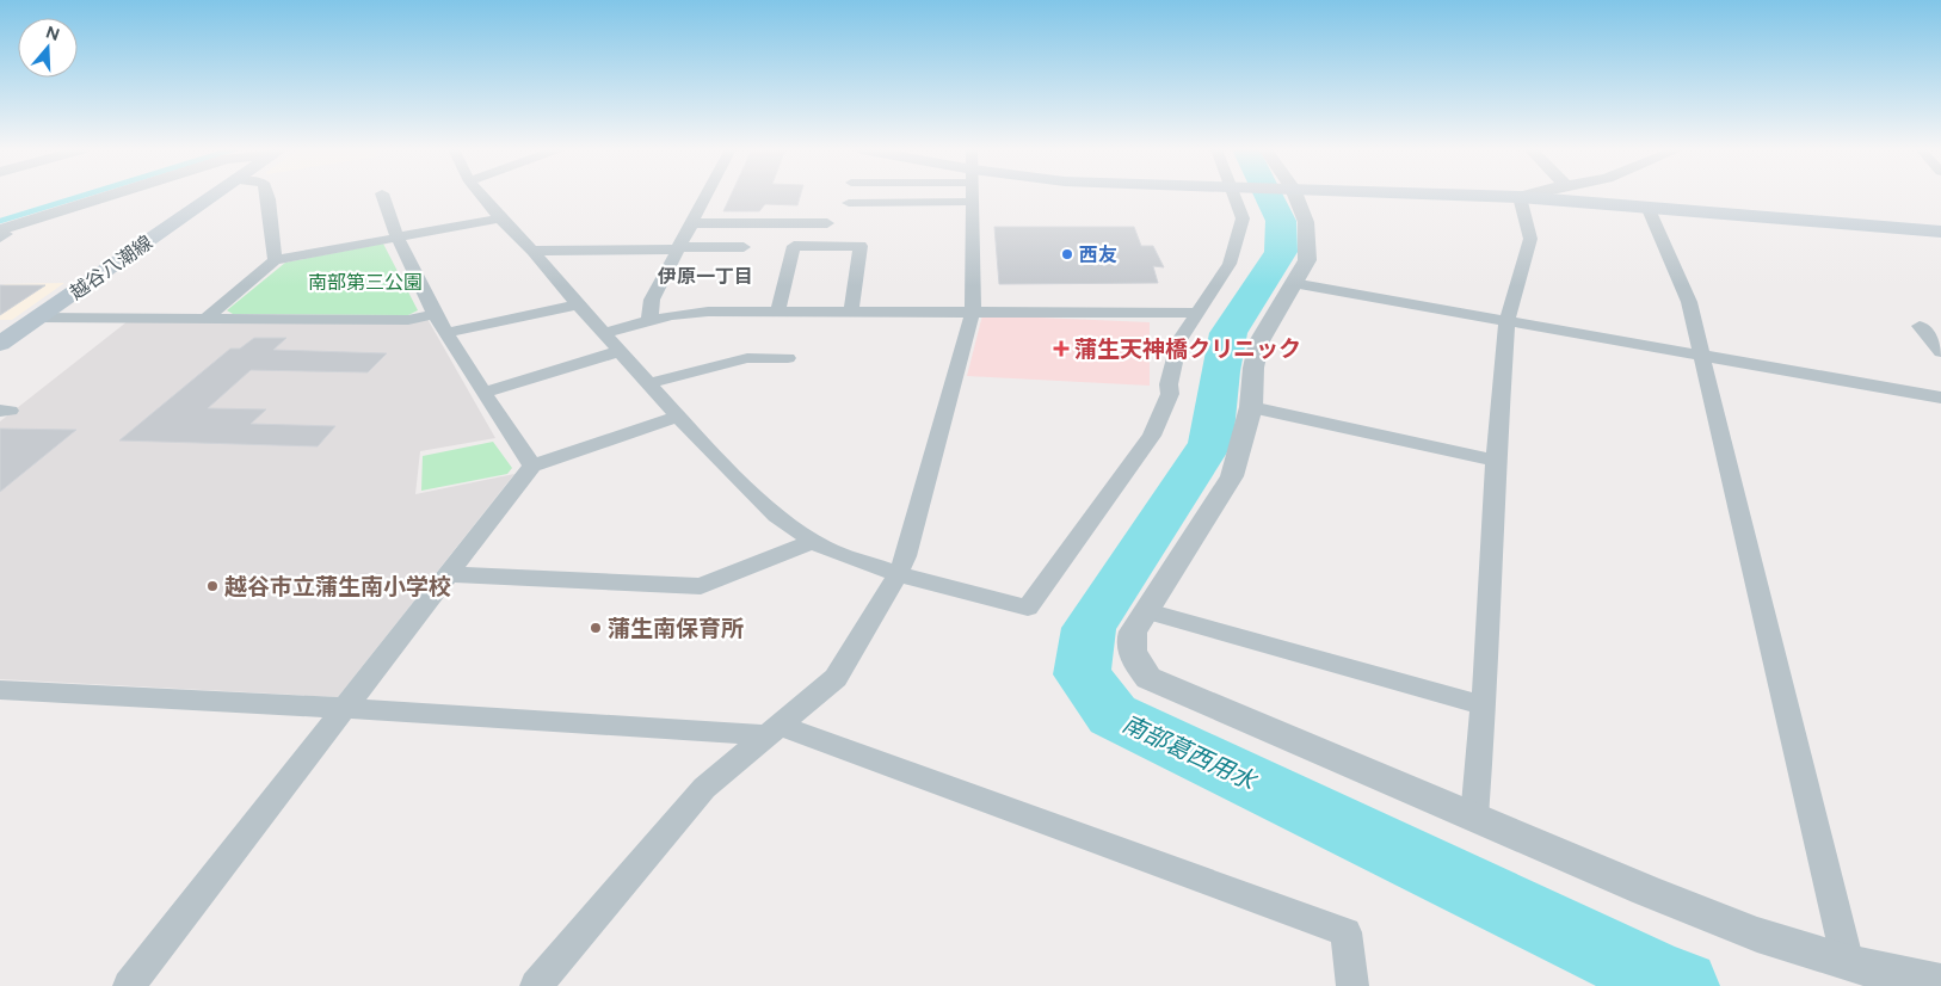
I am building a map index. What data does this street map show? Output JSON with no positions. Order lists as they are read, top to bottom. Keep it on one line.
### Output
{"streets":{"main road":["越谷八潮線"]},"districts":["伊原一丁目"],"water":["南部葛西用水"],"parks":["南部第三公園"],"places":{"other":["西友","越谷市立蒲生南小学校","蒲生南保育所"],"health":["蒲生天神橋クリニック"]},"north":"top"}
